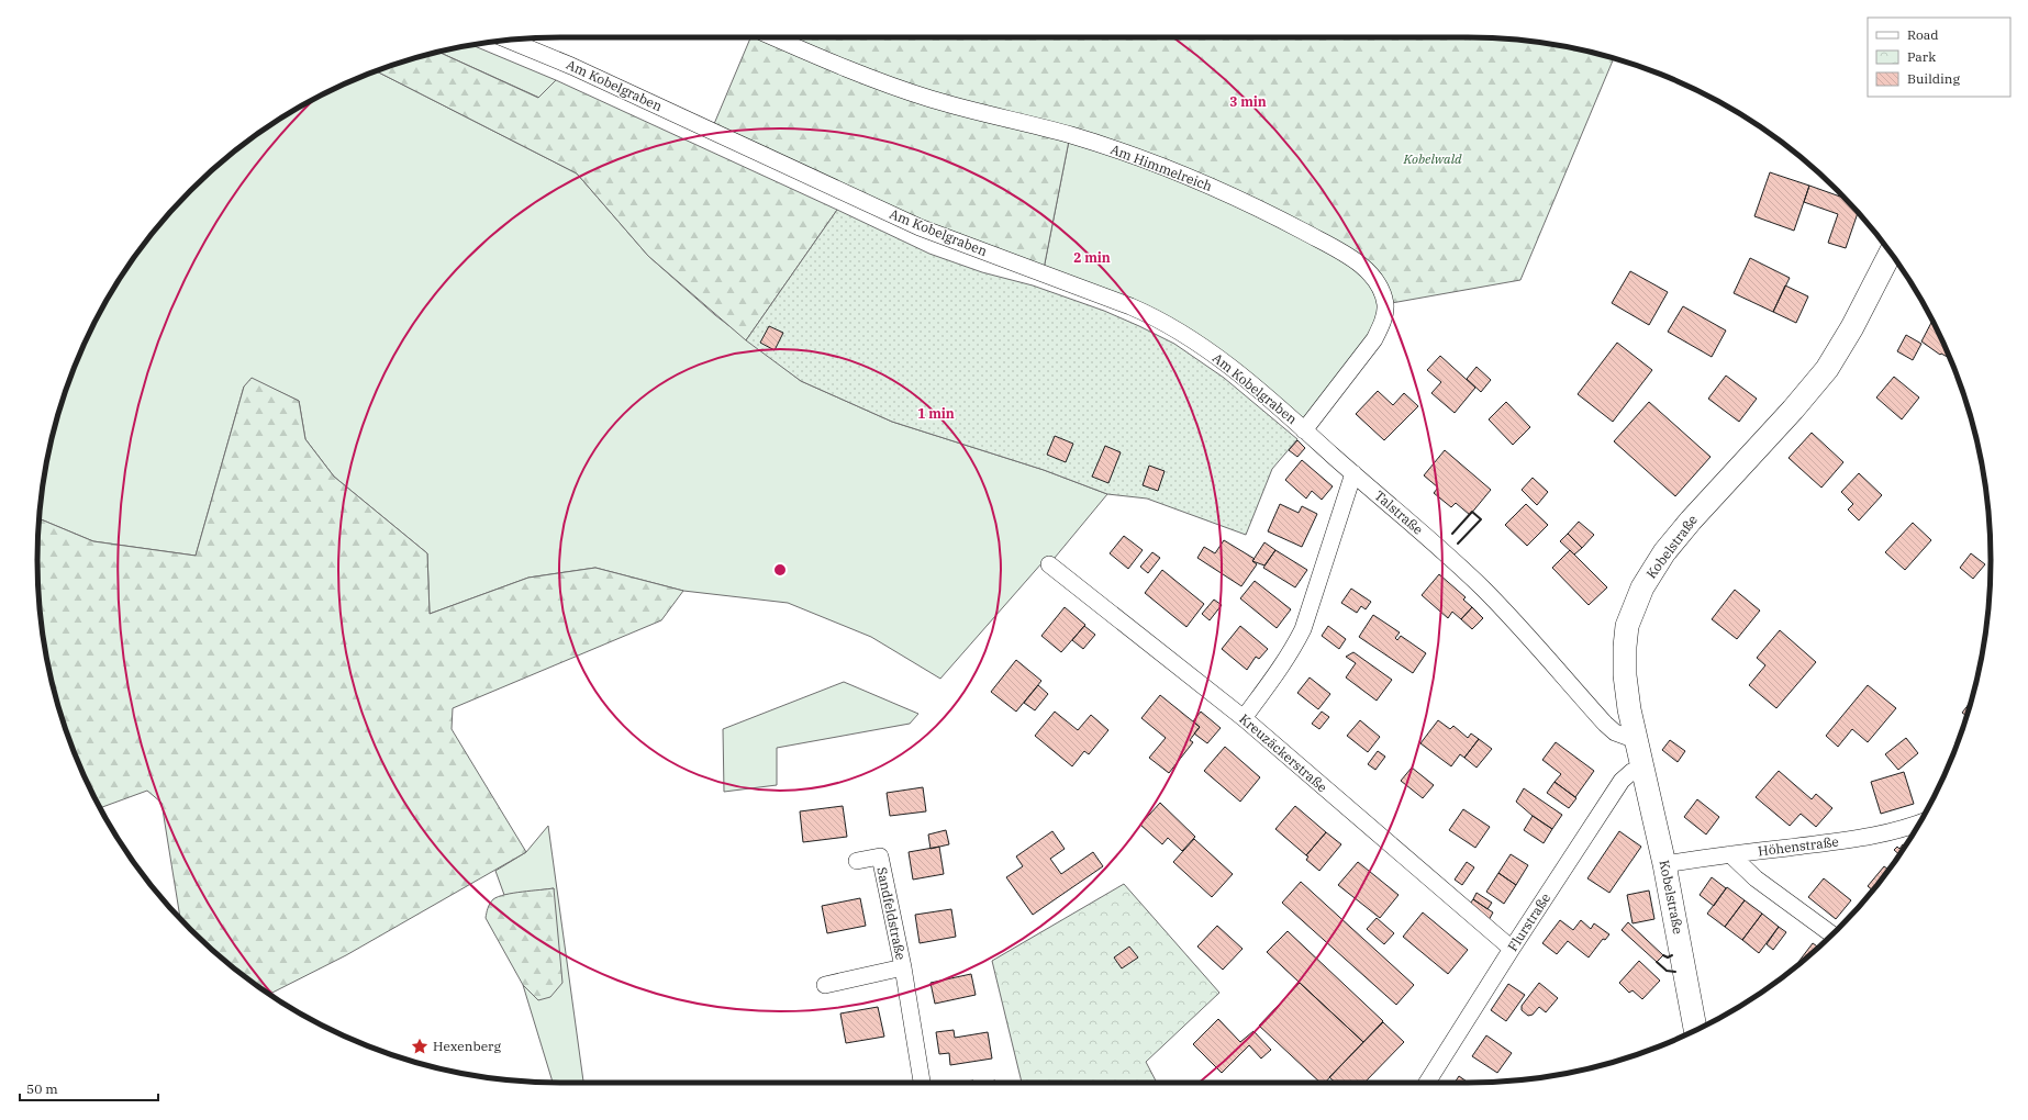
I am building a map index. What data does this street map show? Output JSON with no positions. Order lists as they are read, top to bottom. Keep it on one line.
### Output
{"streets":{"street":["Am Kobelgraben","Am Himmelreich","Talstraße","Kobelstraße","Kreuzäckerstraße","Höhenstraße","Sandfeldstraße","Flurstraße"]},"crossings":[["Am Kobelgraben","Am Himmelreich"],["Am Kobelgraben","Talstraße"],["Talstraße","Kobelstraße"],["Kobelstraße","Höhenstraße"],["Kobelstraße","Flurstraße"],["Kreuzäckerstraße","Flurstraße"]],"parks":["Kobelwald"],"places":{"place":["Hexenberg"]},"legend":["Road","Park","Building"],"scale_bar":"50 m","rings":["3 min","2 min","1 min"]}
